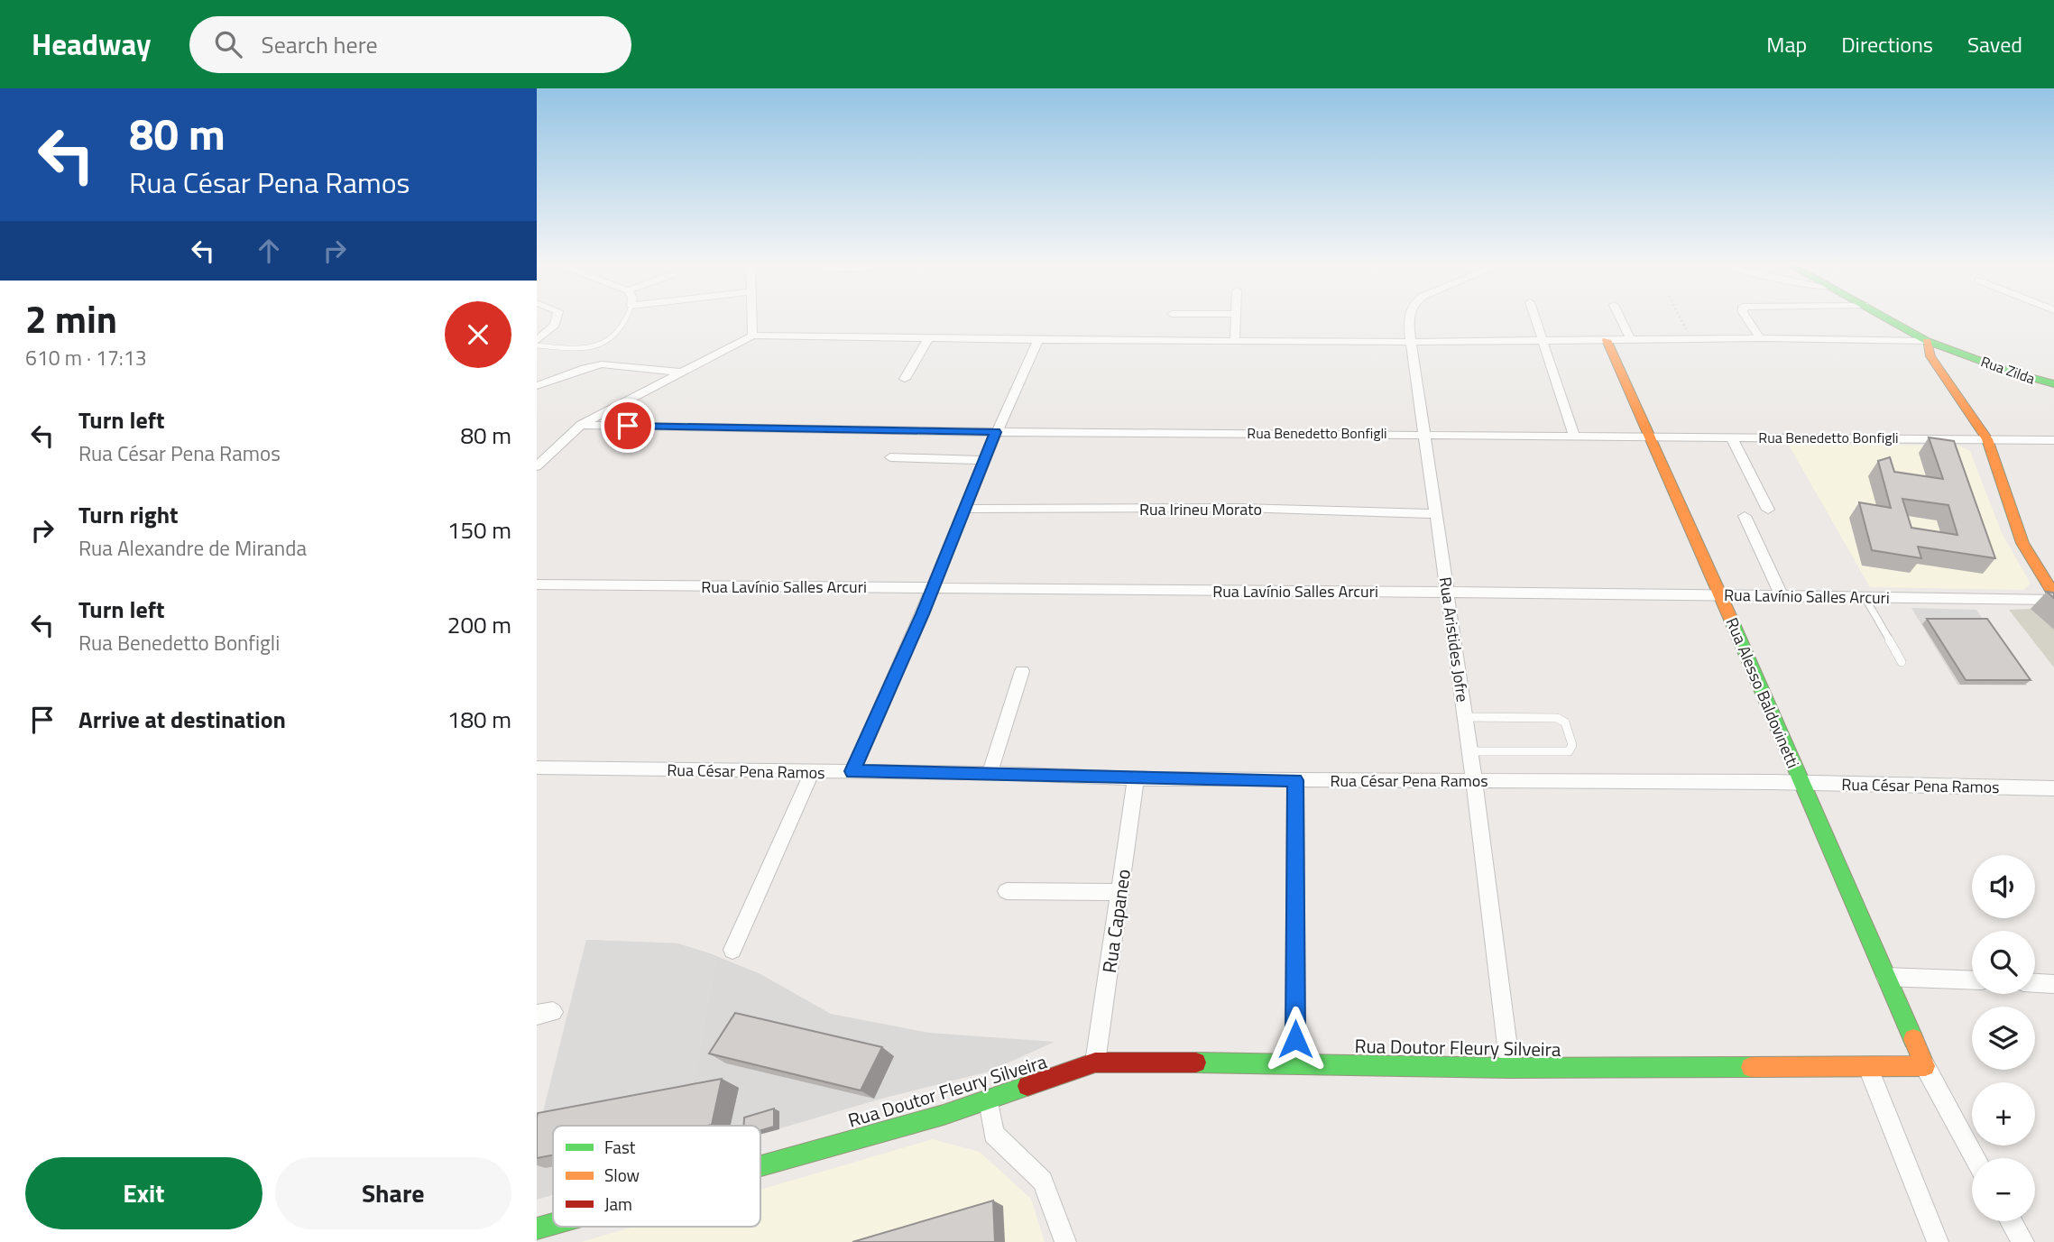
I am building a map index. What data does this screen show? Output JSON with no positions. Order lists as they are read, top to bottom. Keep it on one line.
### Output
{"streets":{"street":["Rua Zilda","Rua Benedetto Bonfigli","Rua Irineu Morato","Rua Lavínio Salles Arcuri","Rua Aristides Jofre","Rua Alesso Baldovinetti","Rua César Pena Ramos","Rua Capaneo","Rua Doutor Fleury Silveira"]},"crossings":[["Rua Benedetto Bonfigli","Rua Aristides Jofre"],["Rua Benedetto Bonfigli","Rua Alesso Baldovinetti"],["Rua Irineu Morato","Rua Aristides Jofre"],["Rua Lavínio Salles Arcuri","Rua Aristides Jofre"],["Rua Lavínio Salles Arcuri","Rua Alesso Baldovinetti"],["Rua Aristides Jofre","Rua César Pena Ramos"],["Rua Aristides Jofre","Rua Doutor Fleury Silveira"],["Rua Alesso Baldovinetti","Rua César Pena Ramos"],["Rua César Pena Ramos","Rua Capaneo"],["Rua Capaneo","Rua Doutor Fleury Silveira"]],"legend":["Fast","Slow","Jam"],"page":{"header":"Headway","search":"Search here","nav":["Map","Directions","Saved"],"turn":["80 m","Rua César Pena Ramos"],"heading":["2 min","610 m · 17:13"],"list":[{"name":"Turn left","note":"Rua César Pena Ramos","value":"80 m"},{"name":"Turn right","note":"Rua Alexandre de Miranda","value":"150 m"},{"name":"Turn left","note":"Rua Benedetto Bonfigli","value":"200 m"},{"name":"Arrive at destination","value":"180 m"}],"map_buttons":["+","−"],"buttons":["Exit","Share"]}}
